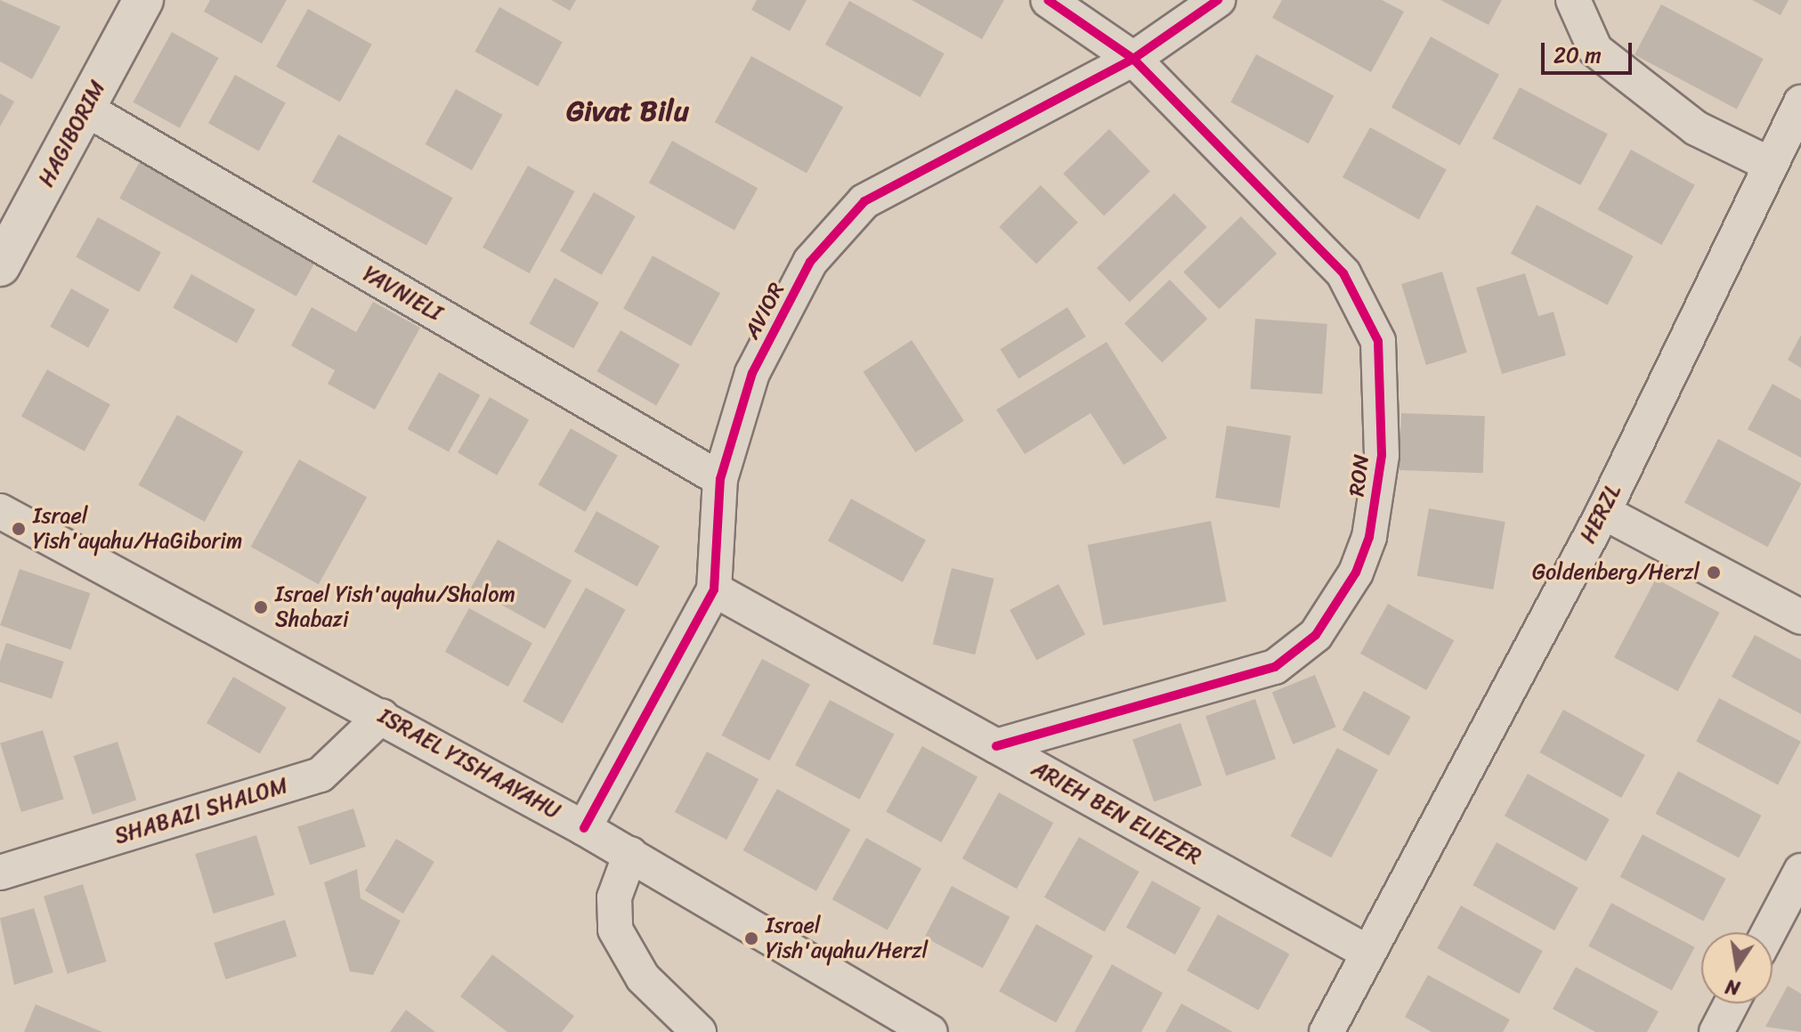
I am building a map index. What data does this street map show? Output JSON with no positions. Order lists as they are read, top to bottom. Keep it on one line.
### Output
{"streets":{"street":["HAGIBORIM","YAVNIELI","AVIOR","RON","HERZL","ISRAEL YISHAAYAHU","SHABAZI SHALOM","ARIEH BEN ELIEZER"]},"crossings":[["HAGIBORIM","YAVNIELI"],["YAVNIELI","AVIOR"],["AVIOR","RON"],["AVIOR","ISRAEL YISHAAYAHU"],["AVIOR","ARIEH BEN ELIEZER"],["RON","ARIEH BEN ELIEZER"],["HERZL","ARIEH BEN ELIEZER"],["ISRAEL YISHAAYAHU","SHABAZI SHALOM"]],"districts":["Givat Bilu"],"places":["Israel Yish'ayahu/HaGiborim","Goldenberg/Herzl","Israel Yish'ayahu/Shalom Shabazi","Israel Yish'ayahu/Herzl"],"scale_bar":"20 m","north":"bottom"}
